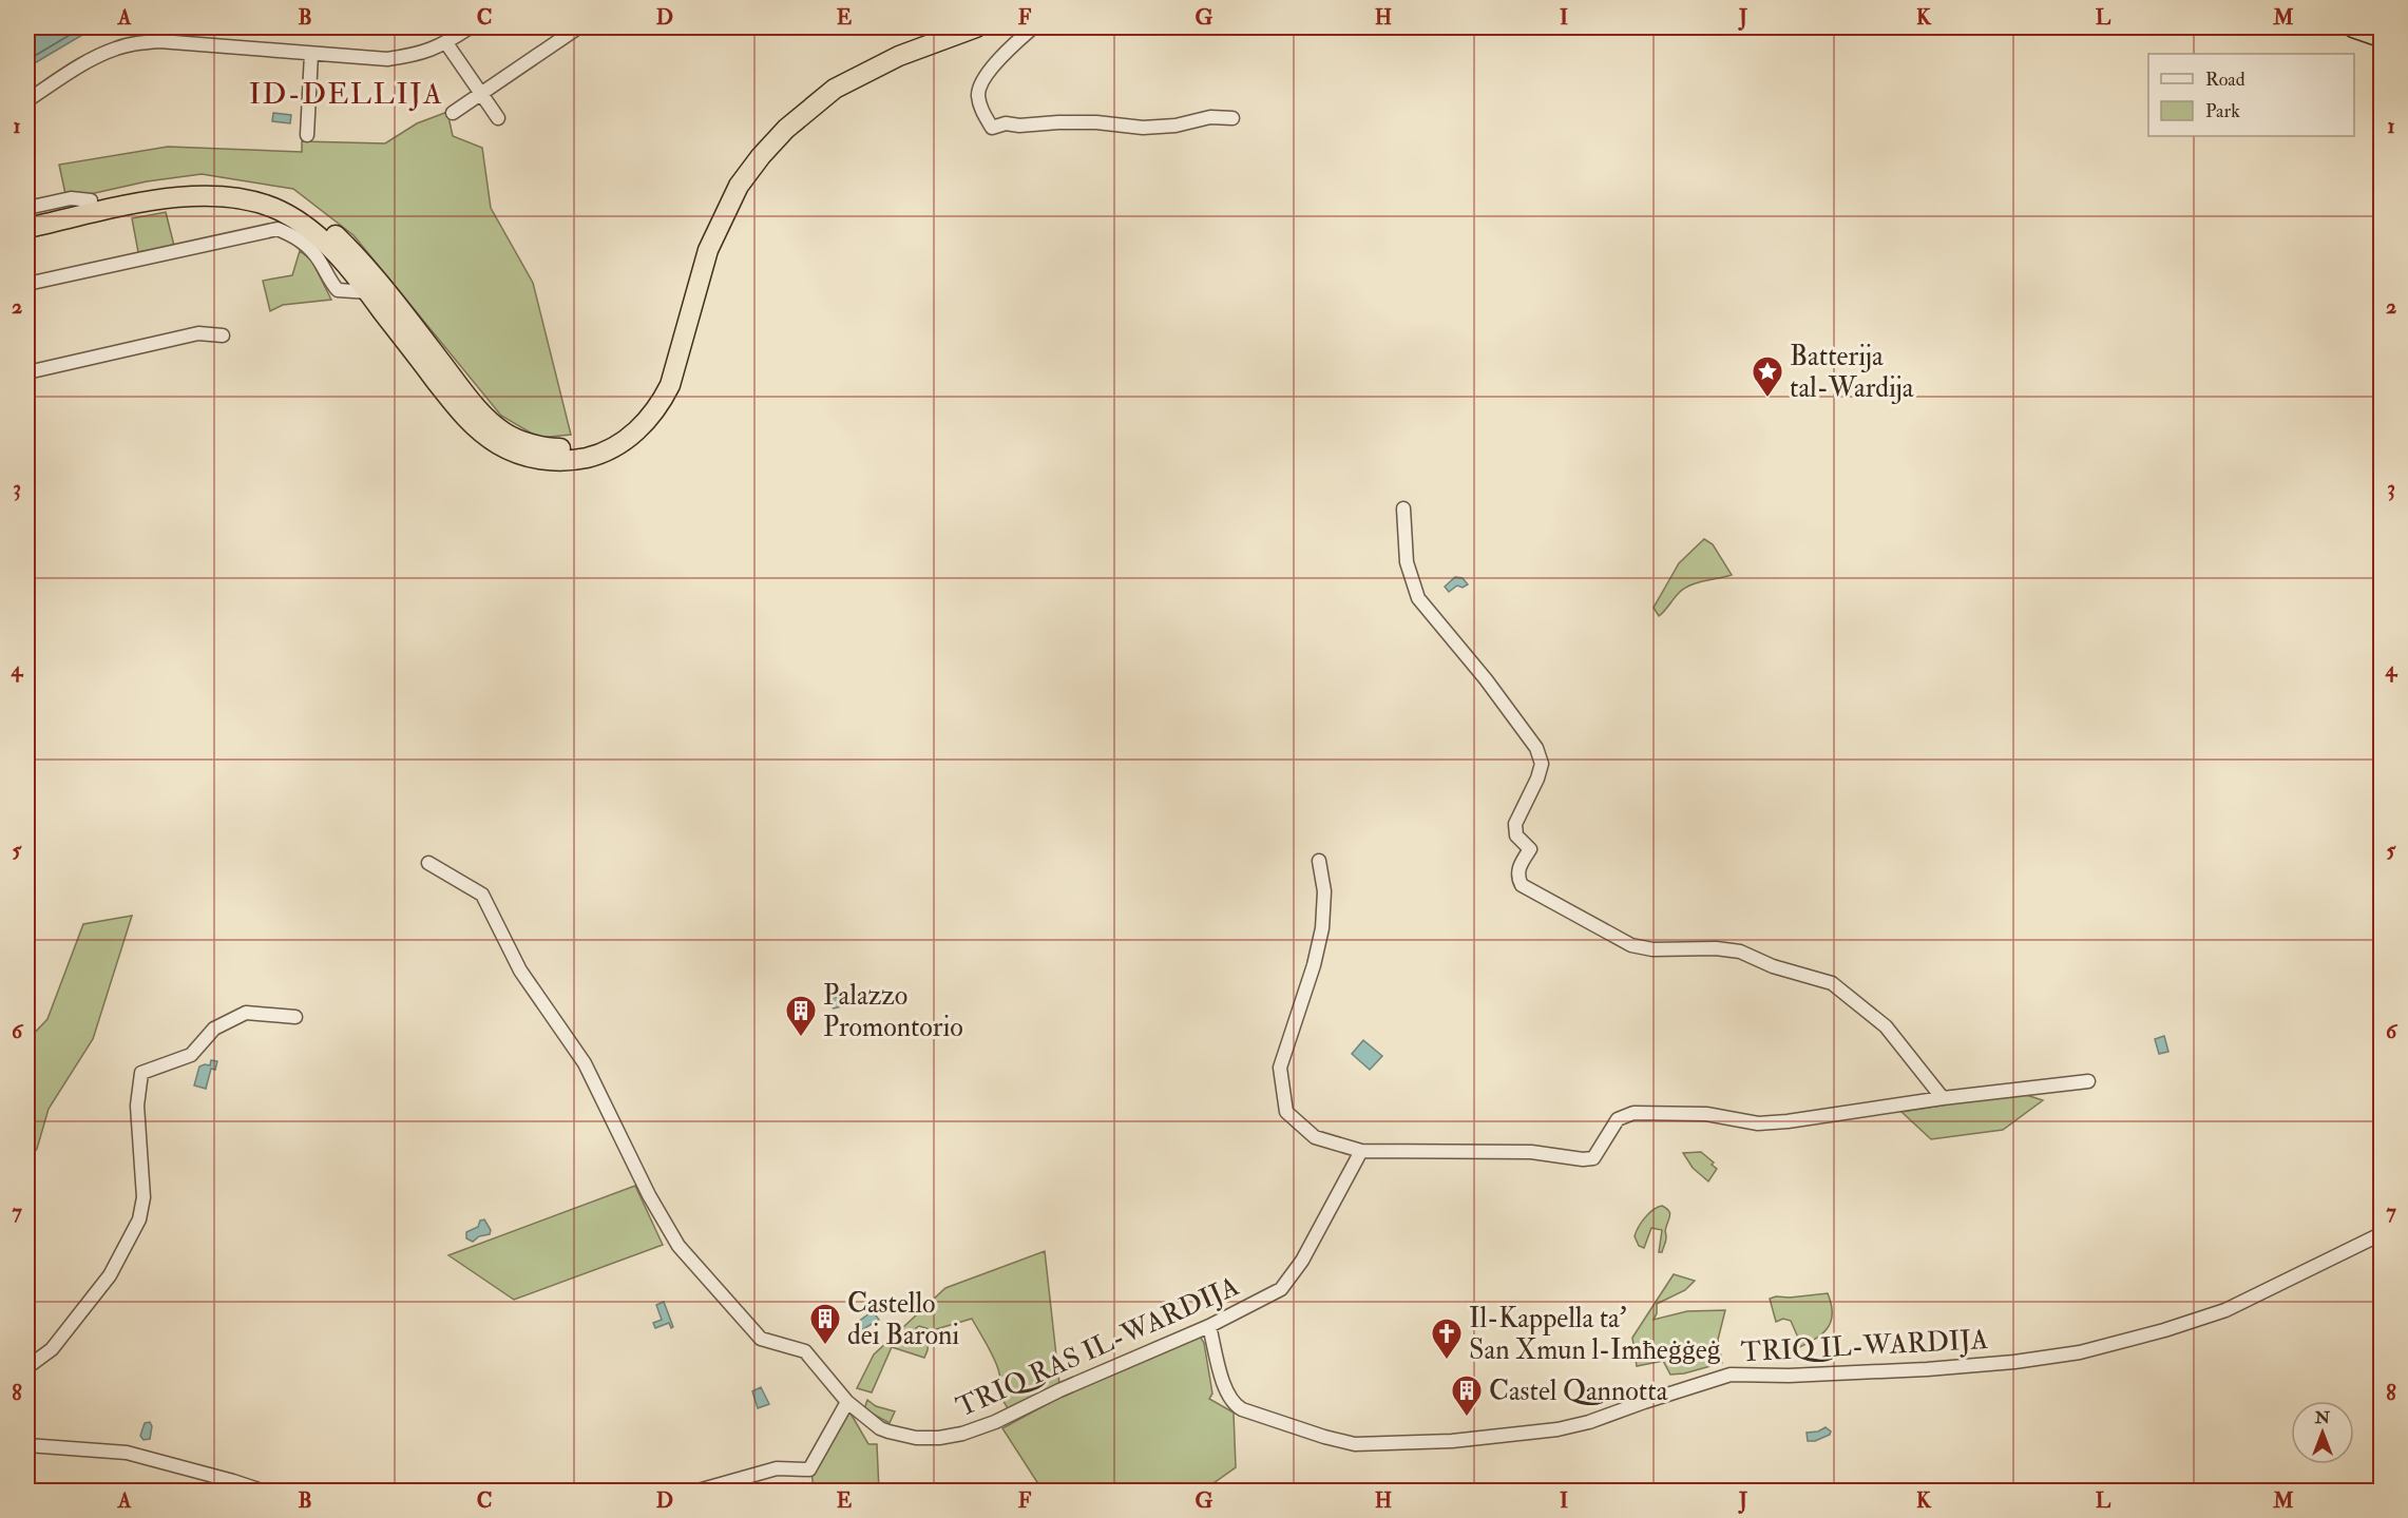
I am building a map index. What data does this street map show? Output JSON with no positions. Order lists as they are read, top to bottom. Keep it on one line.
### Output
{"streets":{"street":["TRIQ IL-WARDIJA","TRIQ RAS IL-WARDIJA"]},"crossings":[["TRIQ IL-WARDIJA","TRIQ RAS IL-WARDIJA"]],"districts":["ID-DELLIJA"],"places":{"place":["Batterija tal-Wardija"],"building":["Palazzo Promontorio","Castello dei Baroni","Castel Qannotta"],"church":["Il-Kappella ta' San Xmun l-Imħeġġeġ"]},"legend":["Road","Park"],"north":"top","grid":{"columns":["A","B","C","D","E","F","G","H","I","J","K","L","M"],"rows":["1","2","3","4","5","6","7","8"]}}
